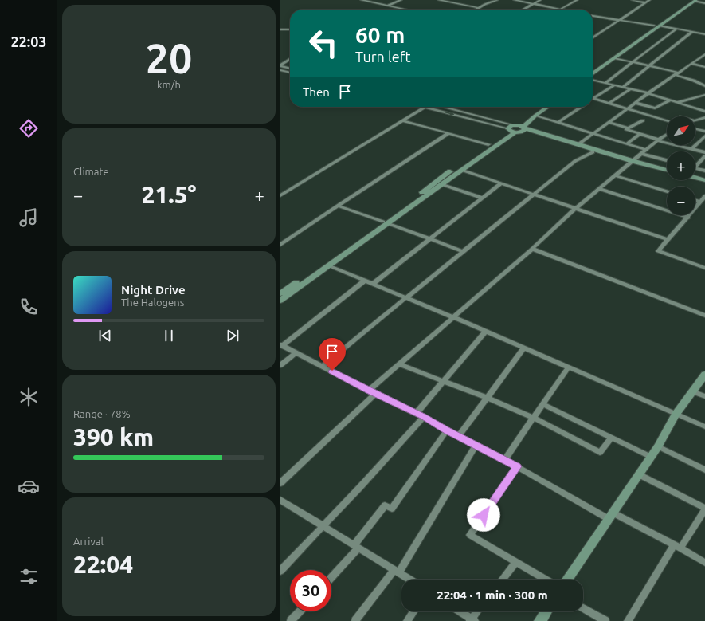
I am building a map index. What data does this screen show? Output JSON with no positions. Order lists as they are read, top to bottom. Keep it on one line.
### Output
{"north":"top right","page":{"tabs":"22:03","tile":[["20","km/h"],"Climate",["Range · 78%","390 km"],["Arrival","22:04"]],"turn":["60 m","Turn left"],"then":"Then","map_buttons":["+","−"],"heat":["−","21.5°","+"],"song":["Night Drive","The Halogens"],"limit":"30","trip":"22:04 · 1 min · 300 m"}}
